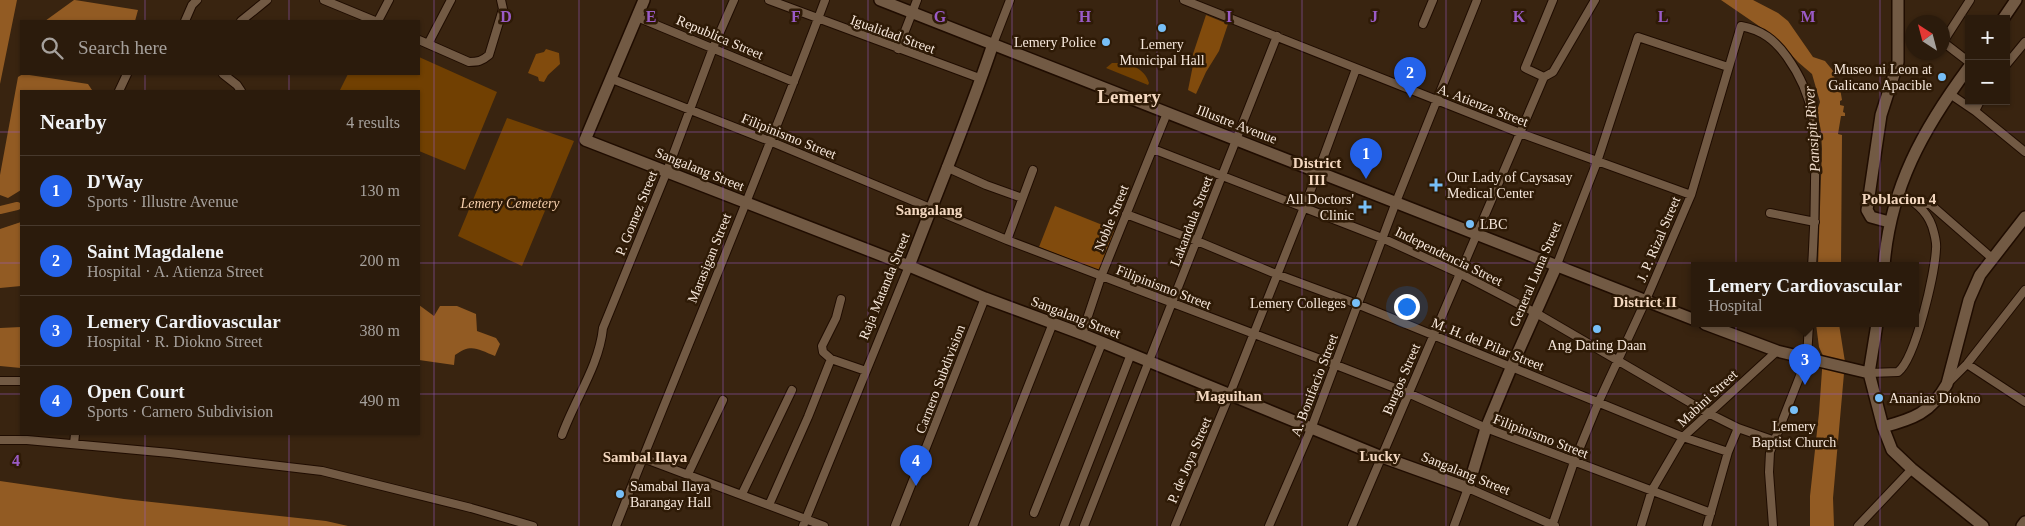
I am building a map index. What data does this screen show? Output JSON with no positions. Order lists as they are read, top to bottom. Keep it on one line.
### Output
{"streets":{"street":["Igualidad Street","Republica Street","A. Atienza Street","Illustre Avenue","Filipinismo Street","Sangalang Street","P. Gomez Street","Noble Street","Lakandula Street","J. P. Rizal Street","Independencia Street","Marasigan Street","General Luna Street","Raja Matanda Street","M. H. del Pilar Street","Carnero Subdivision","Burgos Street","A. Bonifacio Street","Mabini Street","P. de Joya Street"]},"crossings":[["Igualidad Street","Marasigan Street"],["Igualidad Street","Raja Matanda Street"],["Republica Street","P. Gomez Street"],["Republica Street","Marasigan Street"],["A. Atienza Street","Lakandula Street"],["A. Atienza Street","J. P. Rizal Street"],["A. Atienza Street","General Luna Street"],["A. Atienza Street","Burgos Street"],["A. Atienza Street","A. Bonifacio Street"],["A. Atienza Street","P. de Joya Street"],["Illustre Avenue","Noble Street"],["Illustre Avenue","Lakandula Street"],["Illustre Avenue","J. P. Rizal Street"],["Illustre Avenue","General Luna Street"],["Illustre Avenue","Raja Matanda Street"],["Illustre Avenue","Burgos Street"],["Illustre Avenue","A. Bonifacio Street"],["Illustre Avenue","P. de Joya Street"],["Filipinismo Street","Sangalang Street"],["Filipinismo Street","P. Gomez Street"],["Filipinismo Street","Noble Street"],["Filipinismo Street","Lakandula Street"],["Filipinismo Street","J. P. Rizal Street"],["Filipinismo Street","Marasigan Street"],["Filipinismo Street","General Luna Street"],["Filipinismo Street","Raja Matanda Street"],["Filipinismo Street","Burgos Street"],["Filipinismo Street","A. Bonifacio Street"],["Filipinismo Street","Mabini Street"],["Filipinismo Street","P. de Joya Street"],["Sangalang Street","P. Gomez Street"],["Sangalang Street","Noble Street"],["Sangalang Street","Lakandula Street"],["Sangalang Street","J. P. Rizal Street"],["Sangalang Street","Marasigan Street"],["Sangalang Street","General Luna Street"],["Sangalang Street","Raja Matanda Street"],["Sangalang Street","Carnero Subdivision"],["Sangalang Street","Burgos Street"],["Sangalang Street","A. Bonifacio Street"],["Sangalang Street","P. de Joya Street"],["Noble Street","Independencia Street"],["Noble Street","M. H. del Pilar Street"],["Lakandula Street","Independencia Street"],["Lakandula Street","M. H. del Pilar Street"],["J. P. Rizal Street","Independencia Street"],["J. P. Rizal Street","General Luna Street"],["J. P. Rizal Street","M. H. del Pilar Street"],["Independencia Street","General Luna Street"],["Independencia Street","Burgos Street"],["Independencia Street","A. Bonifacio Street"],["Independencia Street","Mabini Street"],["Independencia Street","P. de Joya Street"],["General Luna Street","M. H. del Pilar Street"],["M. H. del Pilar Street","Burgos Street"],["M. H. del Pilar Street","A. Bonifacio Street"],["M. H. del Pilar Street","Mabini Street"],["M. H. del Pilar Street","P. de Joya Street"]],"districts":["Lemery","District III","Poblacion 4","Sangalang","District II","Maguihan","Lucky","Sambal Ilaya"],"water":["Pansipit River"],"parks":["Lemery Cemetery"],"places":{"other":["Lemery Municipal Hall","Lemery Police","Museo ni Leon at Galicano Apacible","LBC","Lemery Colleges","Ang Dating Daan","Ananias Diokno","Lemery Baptist Church","Samabal Ilaya Barangay Hall"],"health":["Our Lady of Caysasay Medical Center","All Doctors' Clinic"]},"north":"top left","page":{"map_buttons":["+","−"],"search":"Search here","pins":["2","1","3","4"],"heading":["Nearby","4 results"],"list":[{"mark":"1","name":"D'Way","note":"Sports · Illustre Avenue","value":"130 m"},{"mark":"2","name":"Saint Magdalene","note":"Hospital · A. Atienza Street","value":"200 m"},{"mark":"3","name":"Lemery Cardiovascular","note":"Hospital · R. Diokno Street","value":"380 m"},{"mark":"4","name":"Open Court","note":"Sports · Carnero Subdivision","value":"490 m"}],"popup":["Lemery Cardiovascular","Hospital"]},"grid":{"columns":["D","E","F","G","H","I","J","K","L","M"],"rows":["4"]}}
